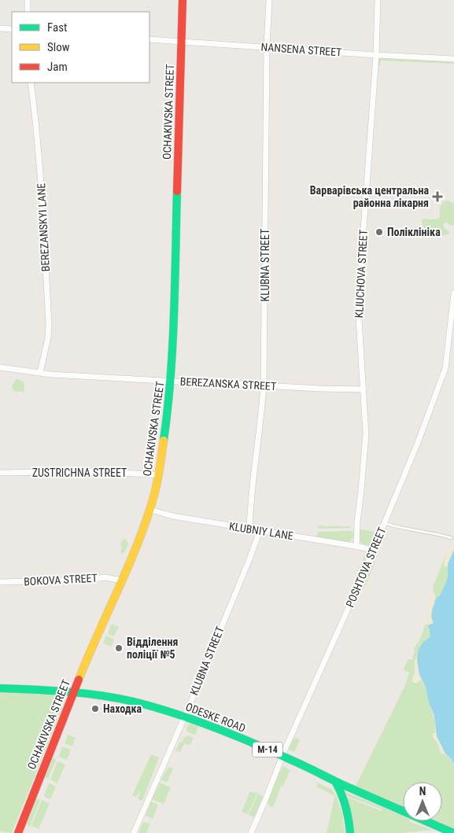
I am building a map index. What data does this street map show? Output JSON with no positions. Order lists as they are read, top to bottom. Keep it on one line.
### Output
{"streets":{"main road":["OCHAKIVSKA STREET","ODESKE ROAD","М-14"],"street":["NANSENA STREET","BEREZANSKYI LANE","KLUBNA STREET","KLIUCHOVA STREET","BEREZANSKA STREET","ZUSTRICHNA STREET","KLUBNIY LANE","POSHTOVA STREET","BOKOVA STREET"]},"crossings":[["NANSENA STREET","OCHAKIVSKA STREET"],["NANSENA STREET","KLUBNA STREET"],["NANSENA STREET","KLIUCHOVA STREET"],["OCHAKIVSKA STREET","BEREZANSKA STREET"],["OCHAKIVSKA STREET","ZUSTRICHNA STREET"],["OCHAKIVSKA STREET","KLUBNIY LANE"],["OCHAKIVSKA STREET","BOKOVA STREET"],["OCHAKIVSKA STREET","ODESKE ROAD"],["BEREZANSKYI LANE","BEREZANSKA STREET"],["KLUBNA STREET","BEREZANSKA STREET"],["KLUBNA STREET","KLUBNIY LANE"],["KLUBNA STREET","ODESKE ROAD"],["KLIUCHOVA STREET","BEREZANSKA STREET"],["KLIUCHOVA STREET","KLUBNIY LANE"],["KLUBNIY LANE","POSHTOVA STREET"],["POSHTOVA STREET","ODESKE ROAD"]],"places":{"health":["Варварівська центральна районна лікарня"],"other":["Поліклініка","Відділення поліції №5","Находка"]},"legend":["Fast","Slow","Jam"],"north":"top"}
